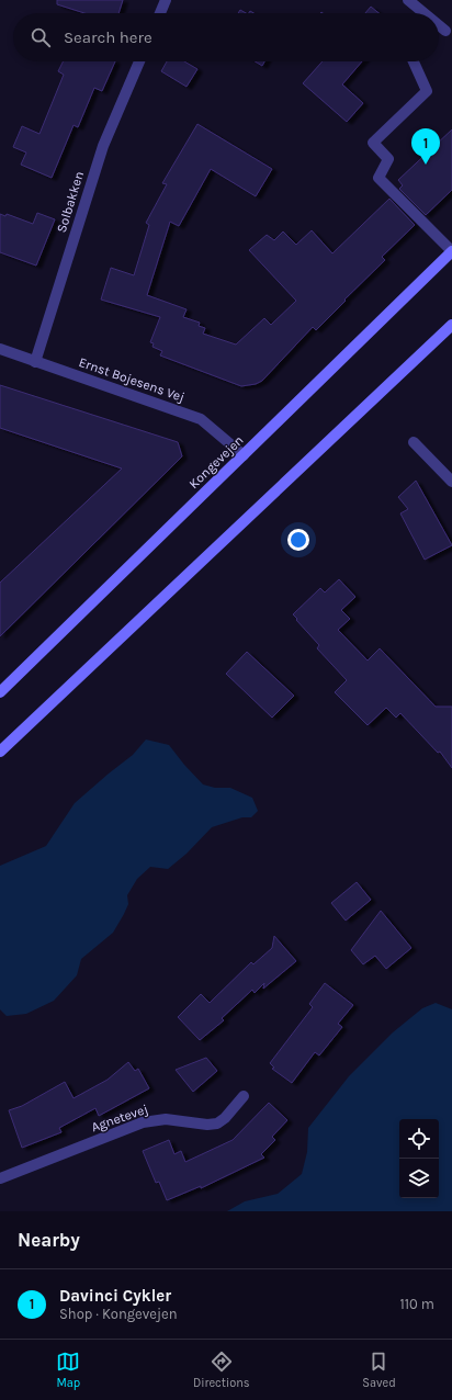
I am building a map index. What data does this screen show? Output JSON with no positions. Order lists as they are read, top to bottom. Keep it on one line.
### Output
{"streets":{"main road":["Kongevejen"],"street":["Solbakken","Ernst Bojesens Vej","Agnetevej"]},"crossings":[["Solbakken","Ernst Bojesens Vej"],["Ernst Bojesens Vej","Kongevejen"]],"page":{"search":"Search here","pins":"1","heading":"Nearby","list":[{"mark":"1","name":"Davinci Cykler","note":"Shop · Kongevejen","value":"110 m"}],"nav":["Map","Directions","Saved"]}}
